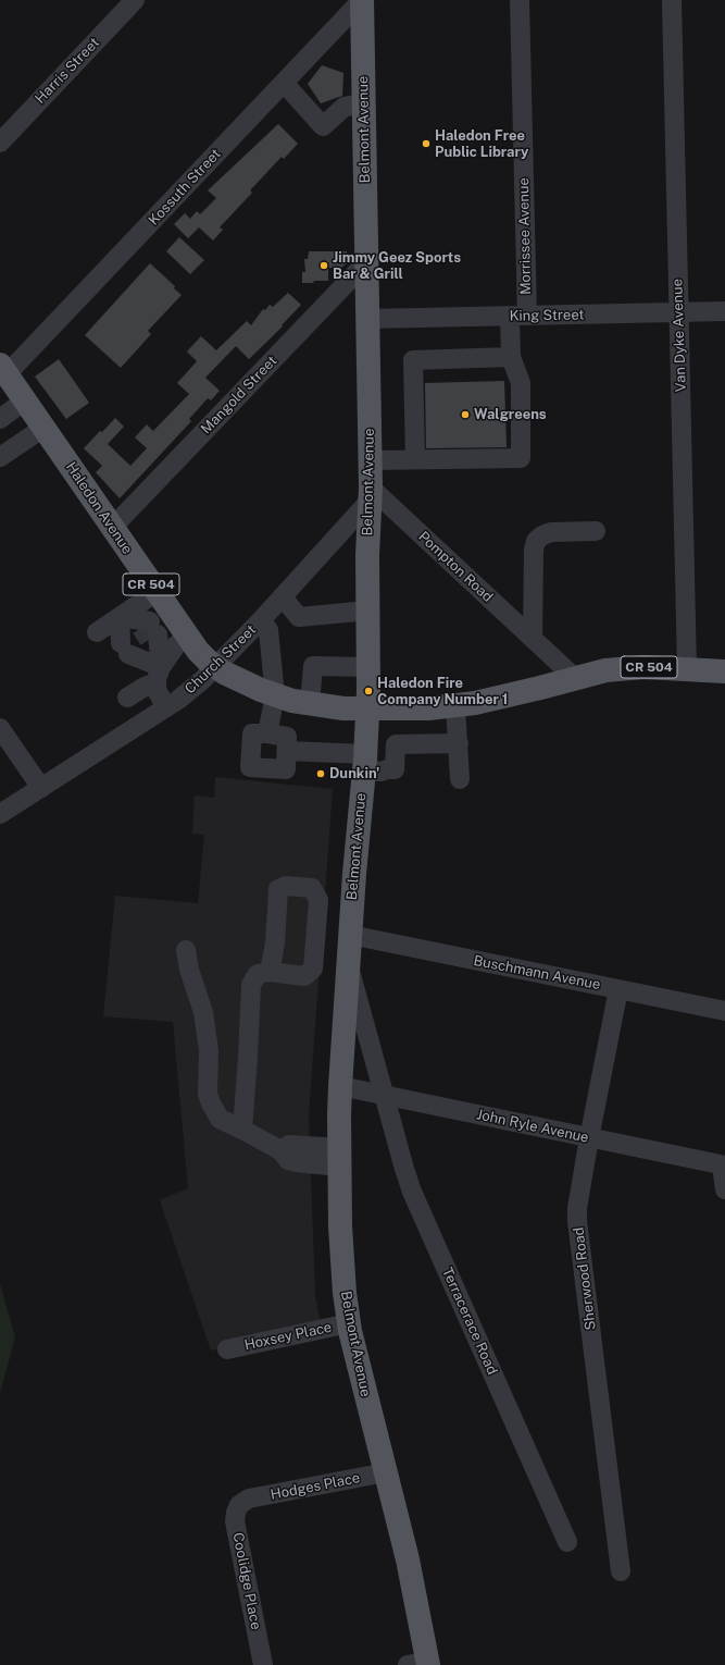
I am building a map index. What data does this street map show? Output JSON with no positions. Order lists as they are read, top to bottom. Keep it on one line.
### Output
{"streets":{"main road":["Belmont Avenue","Haledon Avenue","CR 504"],"street":["Harris Street","Kossuth Street","Morrissee Avenue","King Street","Van Dyke Avenue","Mangold Street","Pompton Road","Church Street","Buschmann Avenue","John Ryle Avenue","Sherwood Road","Terracerace Road","Hoxsey Place","Hodges Place","Coolidge Place"]},"crossings":[["Belmont Avenue","Kossuth Street"],["Belmont Avenue","King Street"],["Belmont Avenue","Mangold Street"],["Belmont Avenue","Haledon Avenue"],["Belmont Avenue","Pompton Road"],["Belmont Avenue","CR 504"],["Belmont Avenue","Church Street"],["Belmont Avenue","Buschmann Avenue"],["Belmont Avenue","John Ryle Avenue"],["Belmont Avenue","Terracerace Road"],["Belmont Avenue","Hoxsey Place"],["Belmont Avenue","Hodges Place"],["Kossuth Street","Haledon Avenue"],["Morrissee Avenue","King Street"],["King Street","Van Dyke Avenue"],["Van Dyke Avenue","CR 504"],["Mangold Street","Haledon Avenue"],["Haledon Avenue","CR 504"],["Haledon Avenue","Church Street"],["Pompton Road","CR 504"],["Pompton Road","Church Street"],["Buschmann Avenue","Sherwood Road"],["John Ryle Avenue","Sherwood Road"],["John Ryle Avenue","Terracerace Road"],["Hodges Place","Coolidge Place"]],"places":["Haledon Free Public Library","Jimmy Geez Sports Bar & Grill","Walgreens","Haledon Fire Company Number 1","Dunkin'"]}
